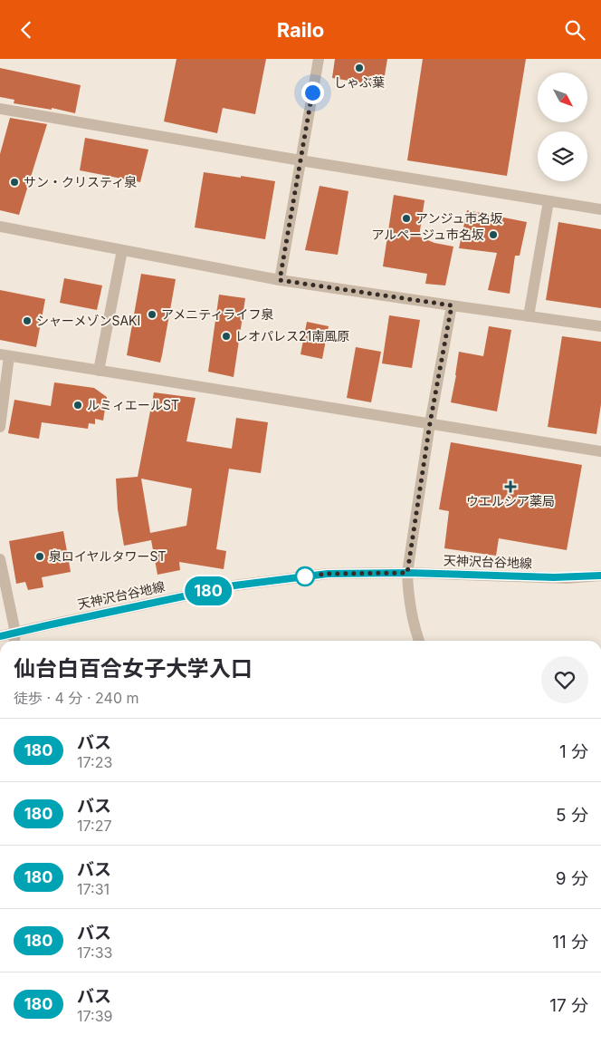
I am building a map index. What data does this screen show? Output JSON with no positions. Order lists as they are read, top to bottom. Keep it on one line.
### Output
{"streets":{"street":["天神沢台谷地線"]},"places":{"other":["しゃぶ葉","サン・クリスティ泉","アンジュ市名坂","アルページュ市名坂","アメニティライフ泉","シャーメゾンSAKI","レオパレス21南風原","ルミィエールST","泉ロイヤルタワーST"],"health":["ウエルシア薬局"]},"lines":["bus line 180"],"north":"bottom right","page":{"header":"Railo","on_map":"180","heading":["仙台白百合女子大学入口","徒歩 · 4 分 · 240 m"],"list":[{"mark":"180","name":"バス","note":"17:23","value":"1 分"},{"mark":"180","name":"バス","note":"17:27","value":"5 分"},{"mark":"180","name":"バス","note":"17:31","value":"9 分"},{"mark":"180","name":"バス","note":"17:33","value":"11 分"},{"mark":"180","name":"バス","note":"17:39","value":"17 分"}]}}
